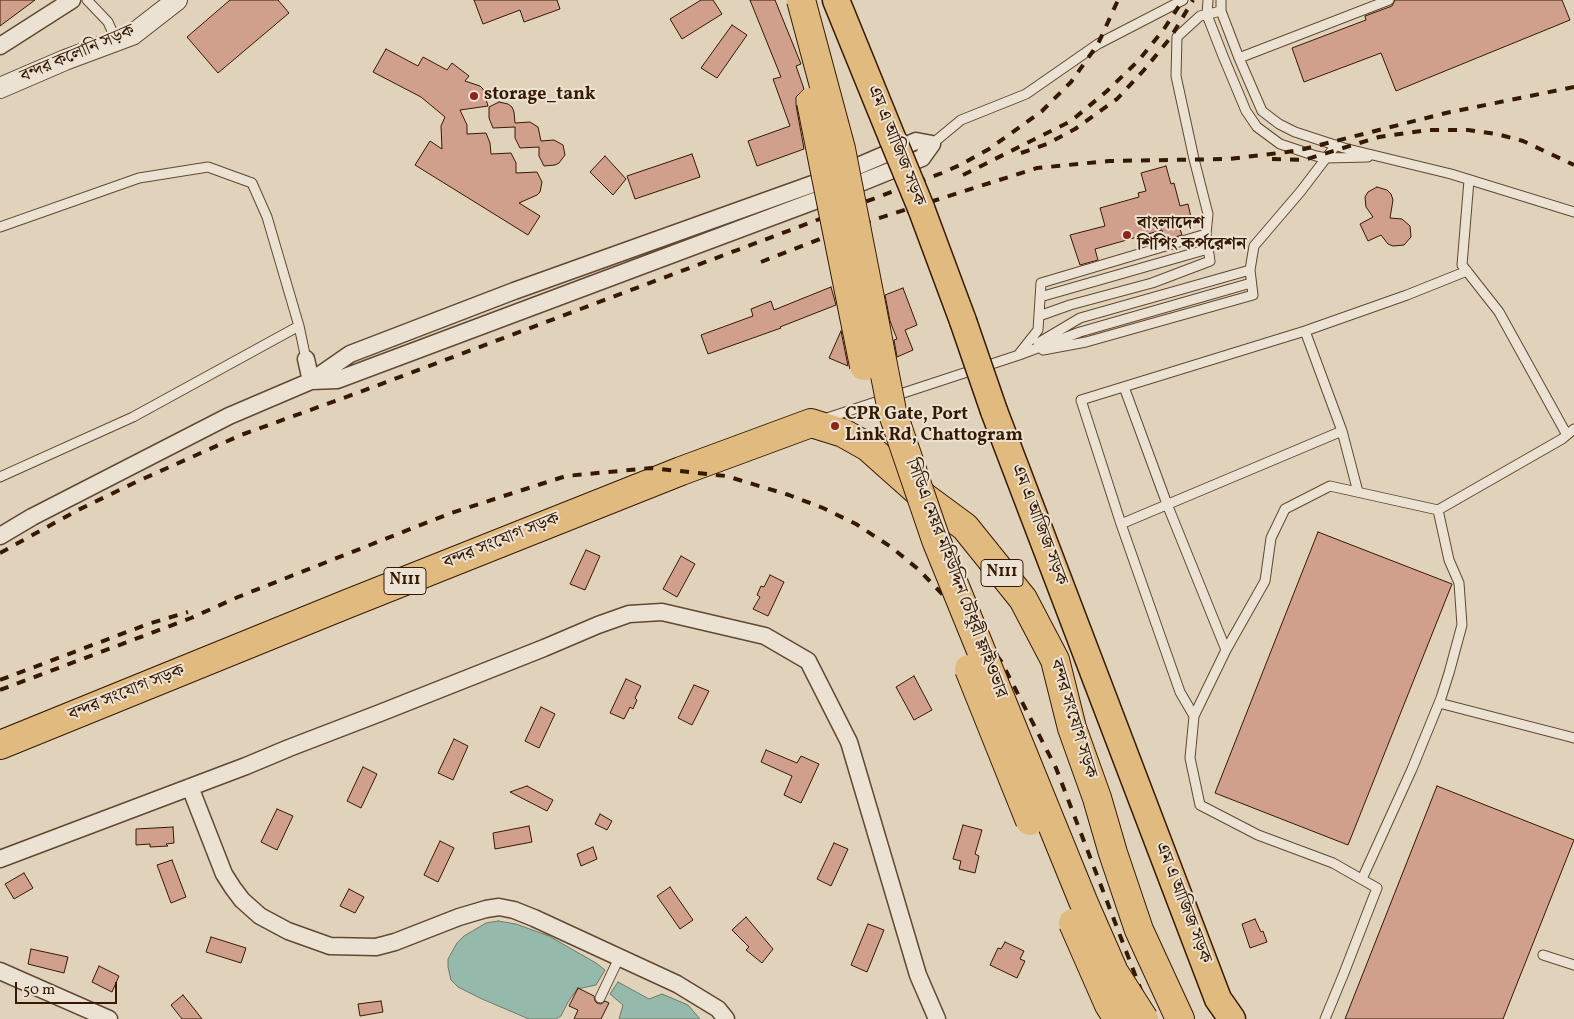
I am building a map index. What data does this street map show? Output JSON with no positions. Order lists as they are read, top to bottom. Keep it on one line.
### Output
{"streets":{"highway":["বন্দর সংযোগ সড়ক","N111","সিডিএ মেয়র মহিউদ্দিন চৌধুরী ফ্লাইওভার"],"main road":["এম এ আজিজ সড়ক"],"street":["বন্দর কলোনি সড়ক"]},"places":["storage_tank","বাংলাদেশ শিপিং কর্পরেশন","CPR Gate, Port Link Rd, Chattogram"],"scale_bar":"50 m"}
